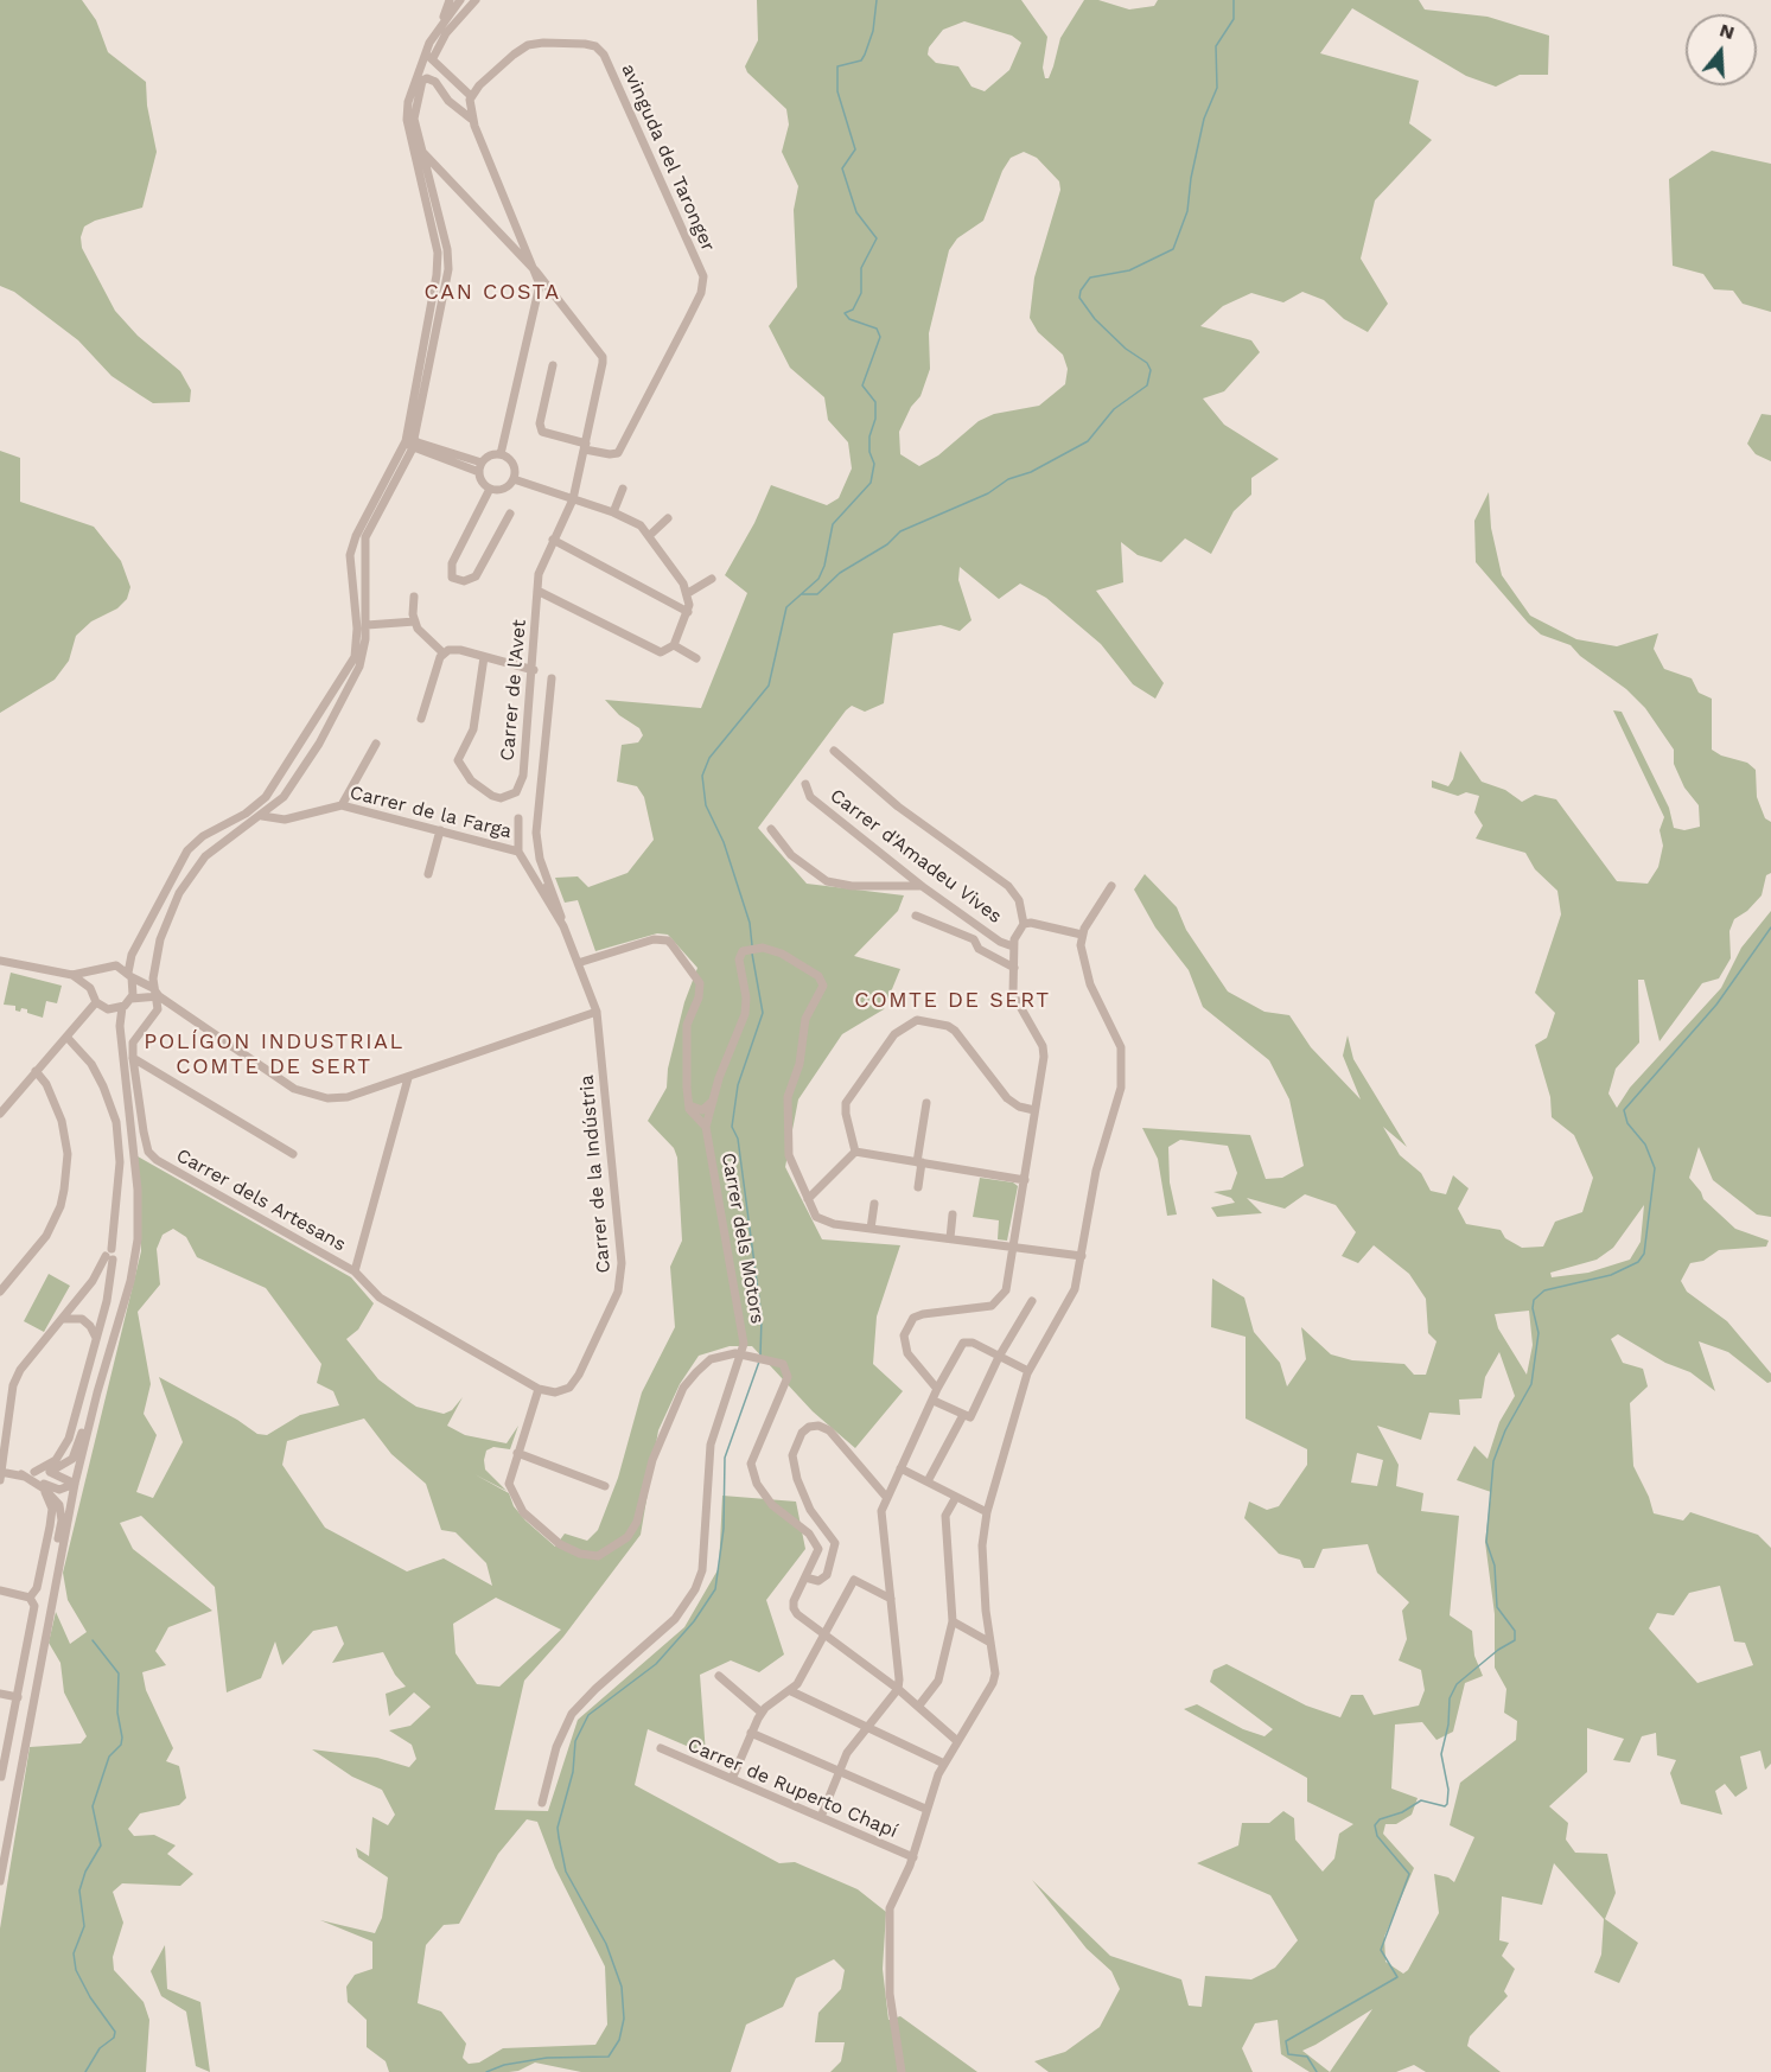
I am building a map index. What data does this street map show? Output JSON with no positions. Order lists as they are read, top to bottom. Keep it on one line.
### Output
{"streets":{"street":["avinguda del Taronger","Carrer de l'Avet","Carrer de la Farga","Carrer d'Amadeu Vives","Carrer de la Indústria","Carrer dels Artesans","Carrer dels Motors","Carrer de Ruperto Chapí"]},"crossings":[["avinguda del Taronger","Carrer de l'Avet"],["Carrer de la Farga","Carrer de la Indústria"]],"districts":["CAN COSTA","COMTE DE SERT","POLÍGON INDUSTRIAL COMTE DE SERT"],"north":"top"}
